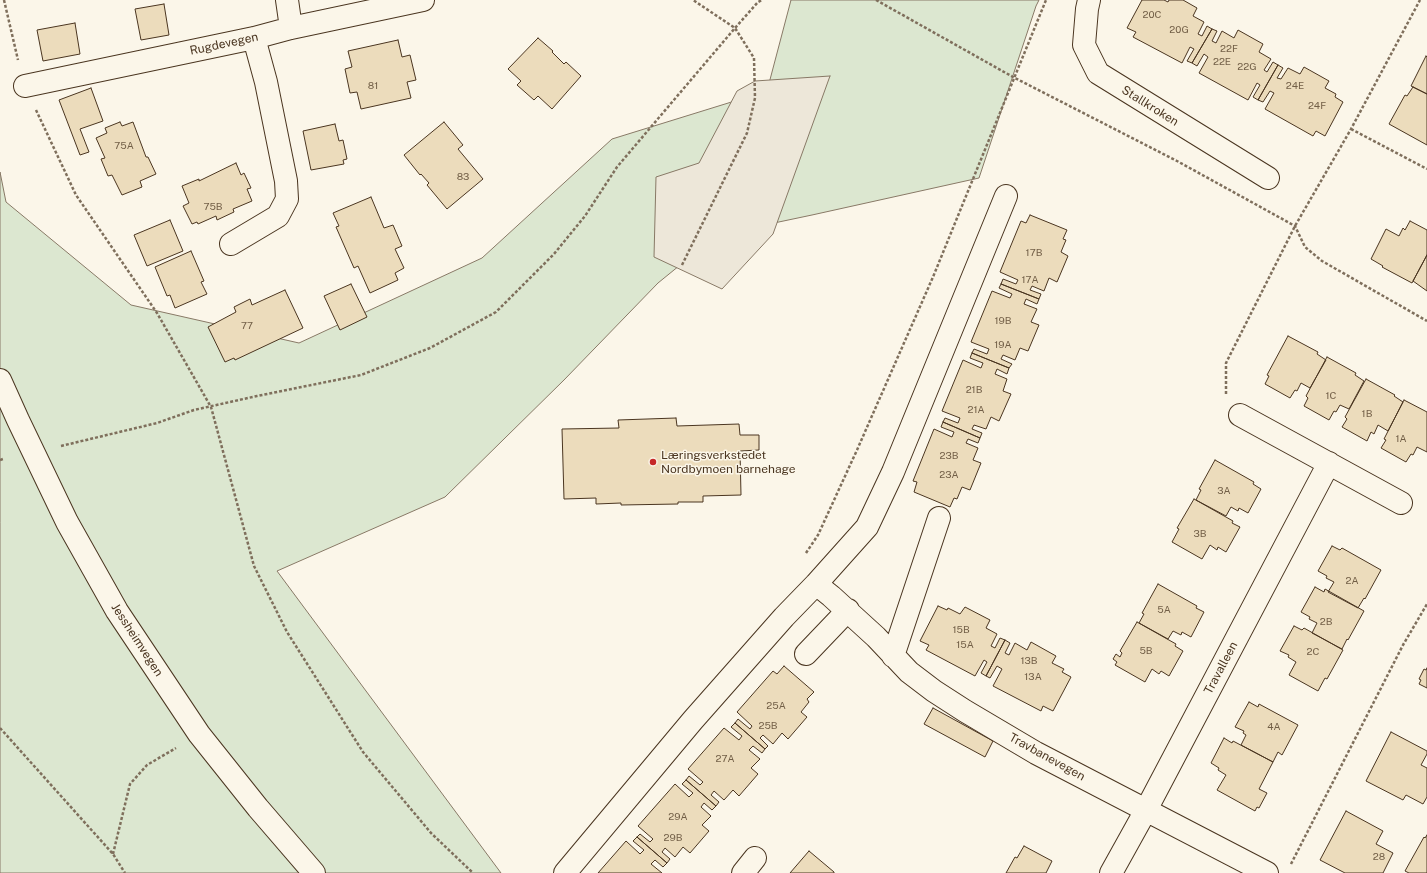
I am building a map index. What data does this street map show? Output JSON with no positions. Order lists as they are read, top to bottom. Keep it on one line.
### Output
{"streets":{"street":["Rugdevegen","Stallkroken","Jessheimvegen","Travalleen","Travbanevegen"]},"crossings":[["Travalleen","Travbanevegen"]],"places":["Læringsverkstedet Nordbymoen barnehage"],"house_numbers":["20C","20G","22F","22E","22G","81","24E","24F","75A","83","75B","17B","17A","19B","77","19A","21B","1C","21A","1B","1A","23B","23A","3A","3B","2A","5A","2B","15B","15A","5B","2C","13B","13A","25A","25B","4A","27A","29A","29B","28"]}
